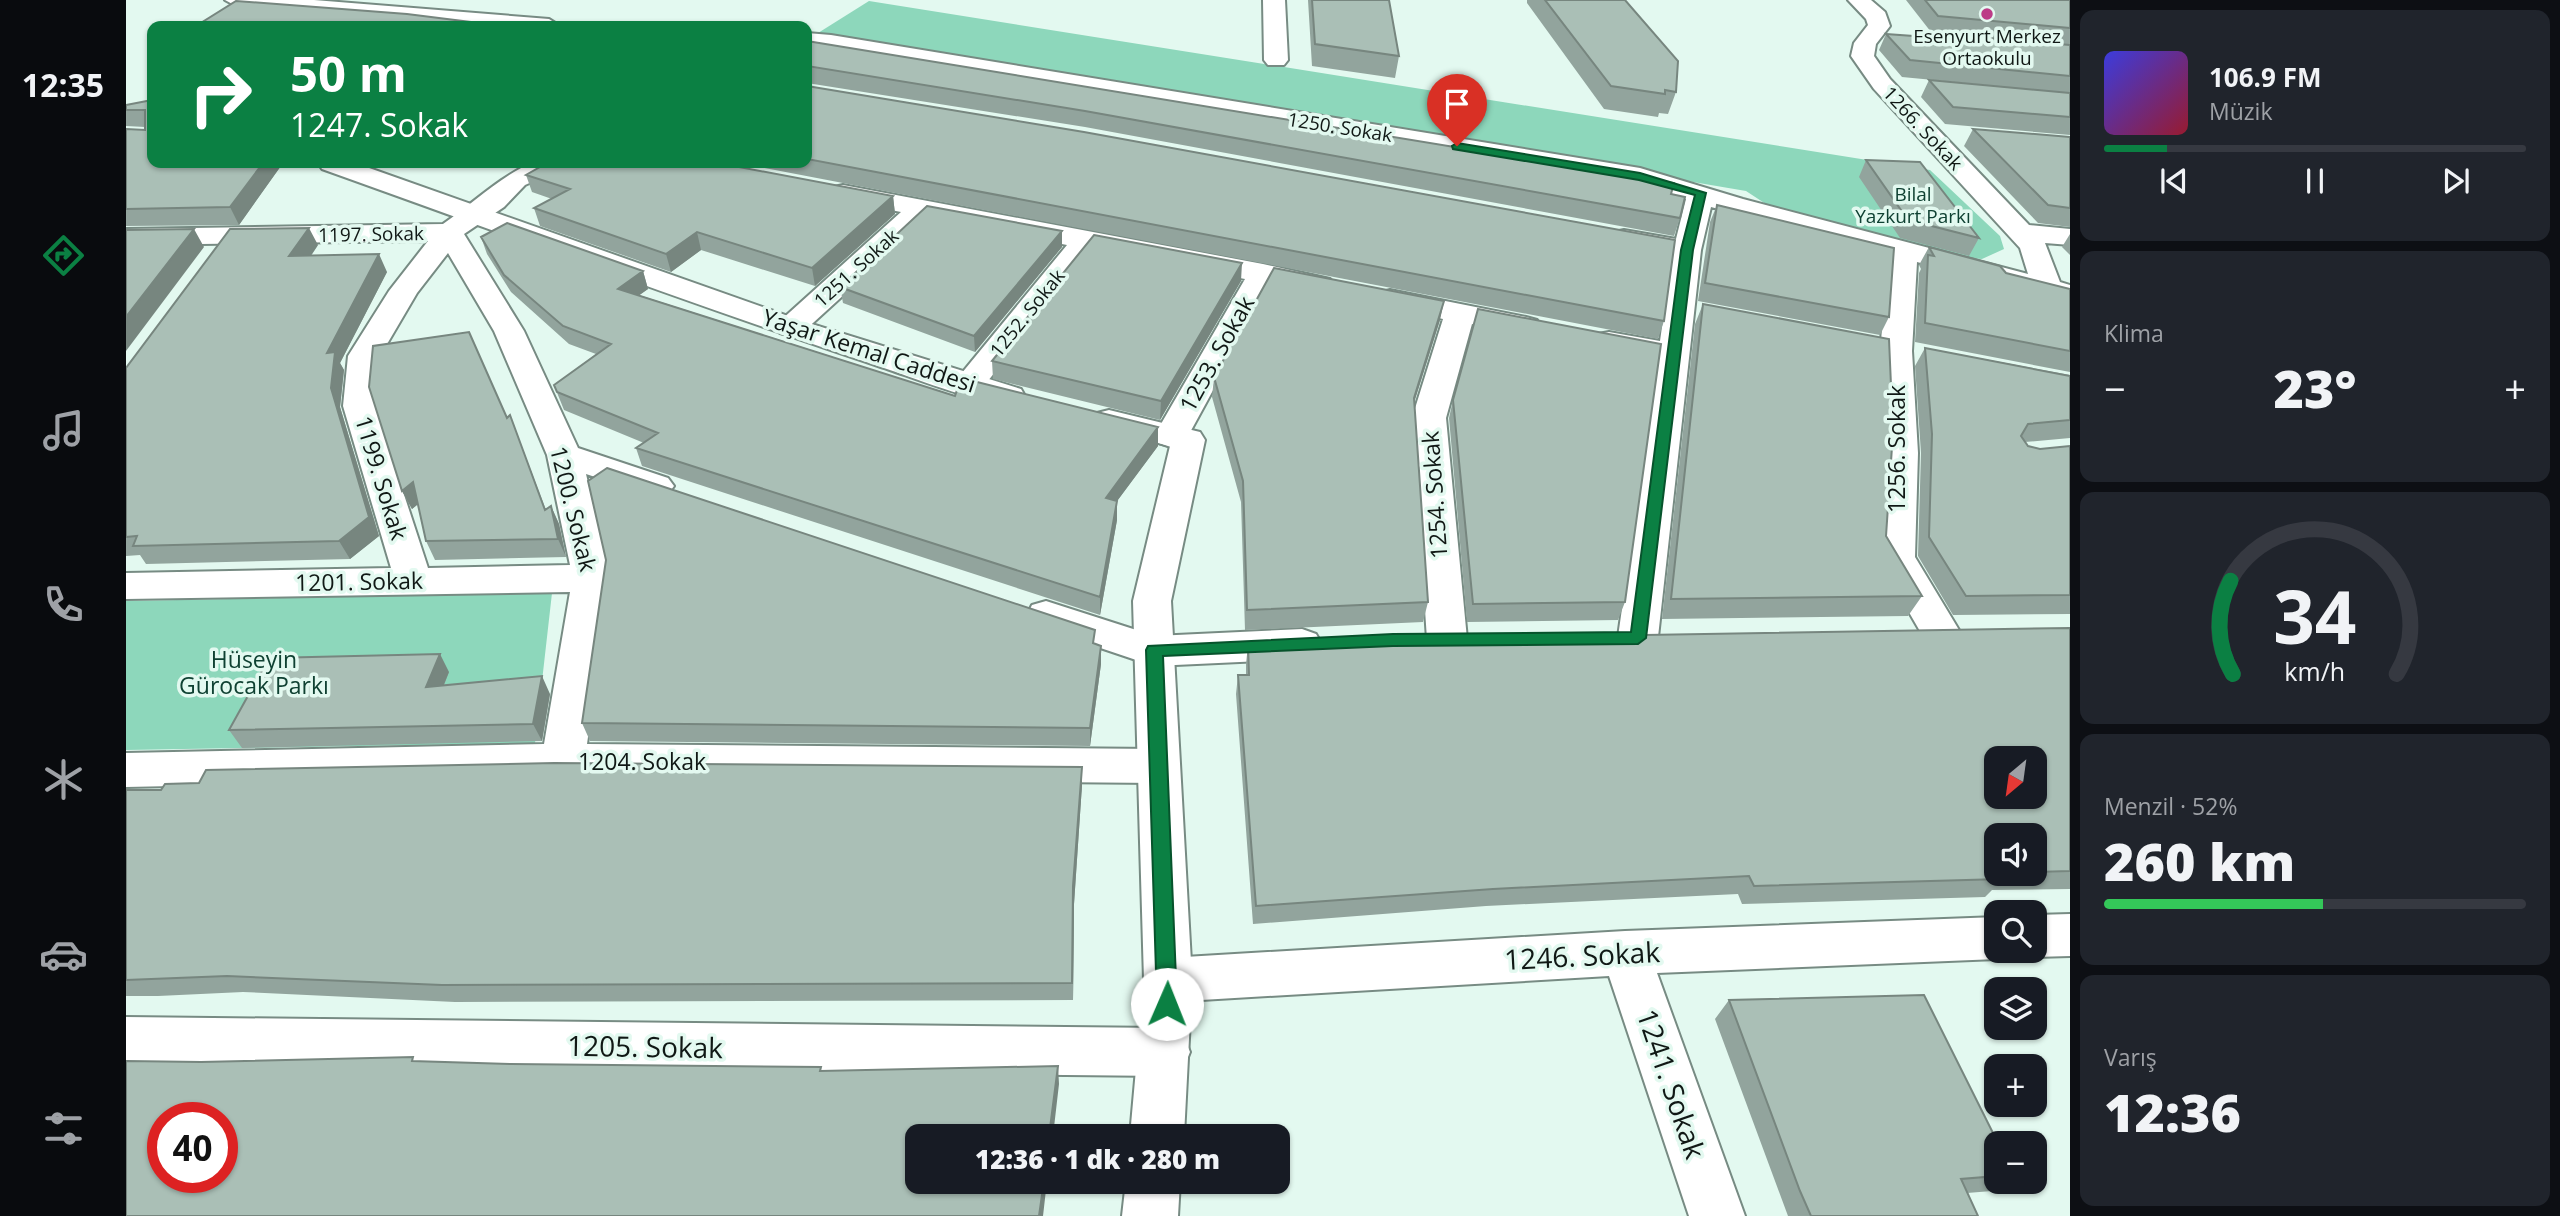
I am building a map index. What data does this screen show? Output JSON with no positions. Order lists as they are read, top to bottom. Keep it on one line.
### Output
{"streets":{"street":["1250. Sokak","1266. Sokak","1197. Sokak","1251. Sokak","1252. Sokak","Yaşar Kemal Caddesi","1253. Sokak","1256. Sokak","1199. Sokak","1254. Sokak","1200. Sokak","1201. Sokak","1204. Sokak","1246. Sokak","1205. Sokak","1241. Sokak"]},"crossings":[["1250. Sokak","1266. Sokak"],["1250. Sokak","1256. Sokak"],["1197. Sokak","1199. Sokak"],["1197. Sokak","1200. Sokak"],["1251. Sokak","Yaşar Kemal Caddesi"],["1252. Sokak","Yaşar Kemal Caddesi"],["1199. Sokak","1200. Sokak"],["1199. Sokak","1201. Sokak"],["1200. Sokak","1201. Sokak"],["1200. Sokak","1204. Sokak"],["1246. Sokak","1241. Sokak"]],"parks":["Bilal Yazkurt Parkı","Hüseyin Gürocak Parkı"],"places":["Esenyurt Merkez Ortaokulu"],"north":"bottom left","page":{"tabs":"12:35","turn":["50 m","1247. Sokak"],"song":["106.9 FM","Müzik"],"tile":["Klima",["Menzil · 52%","260 km"],["Varış","12:36"]],"heat":["−","23°","+"],"map_buttons":["+","−"],"limit":"40","trip":"12:36 · 1 dk · 280 m","gauge":["34","km/h"]}}
